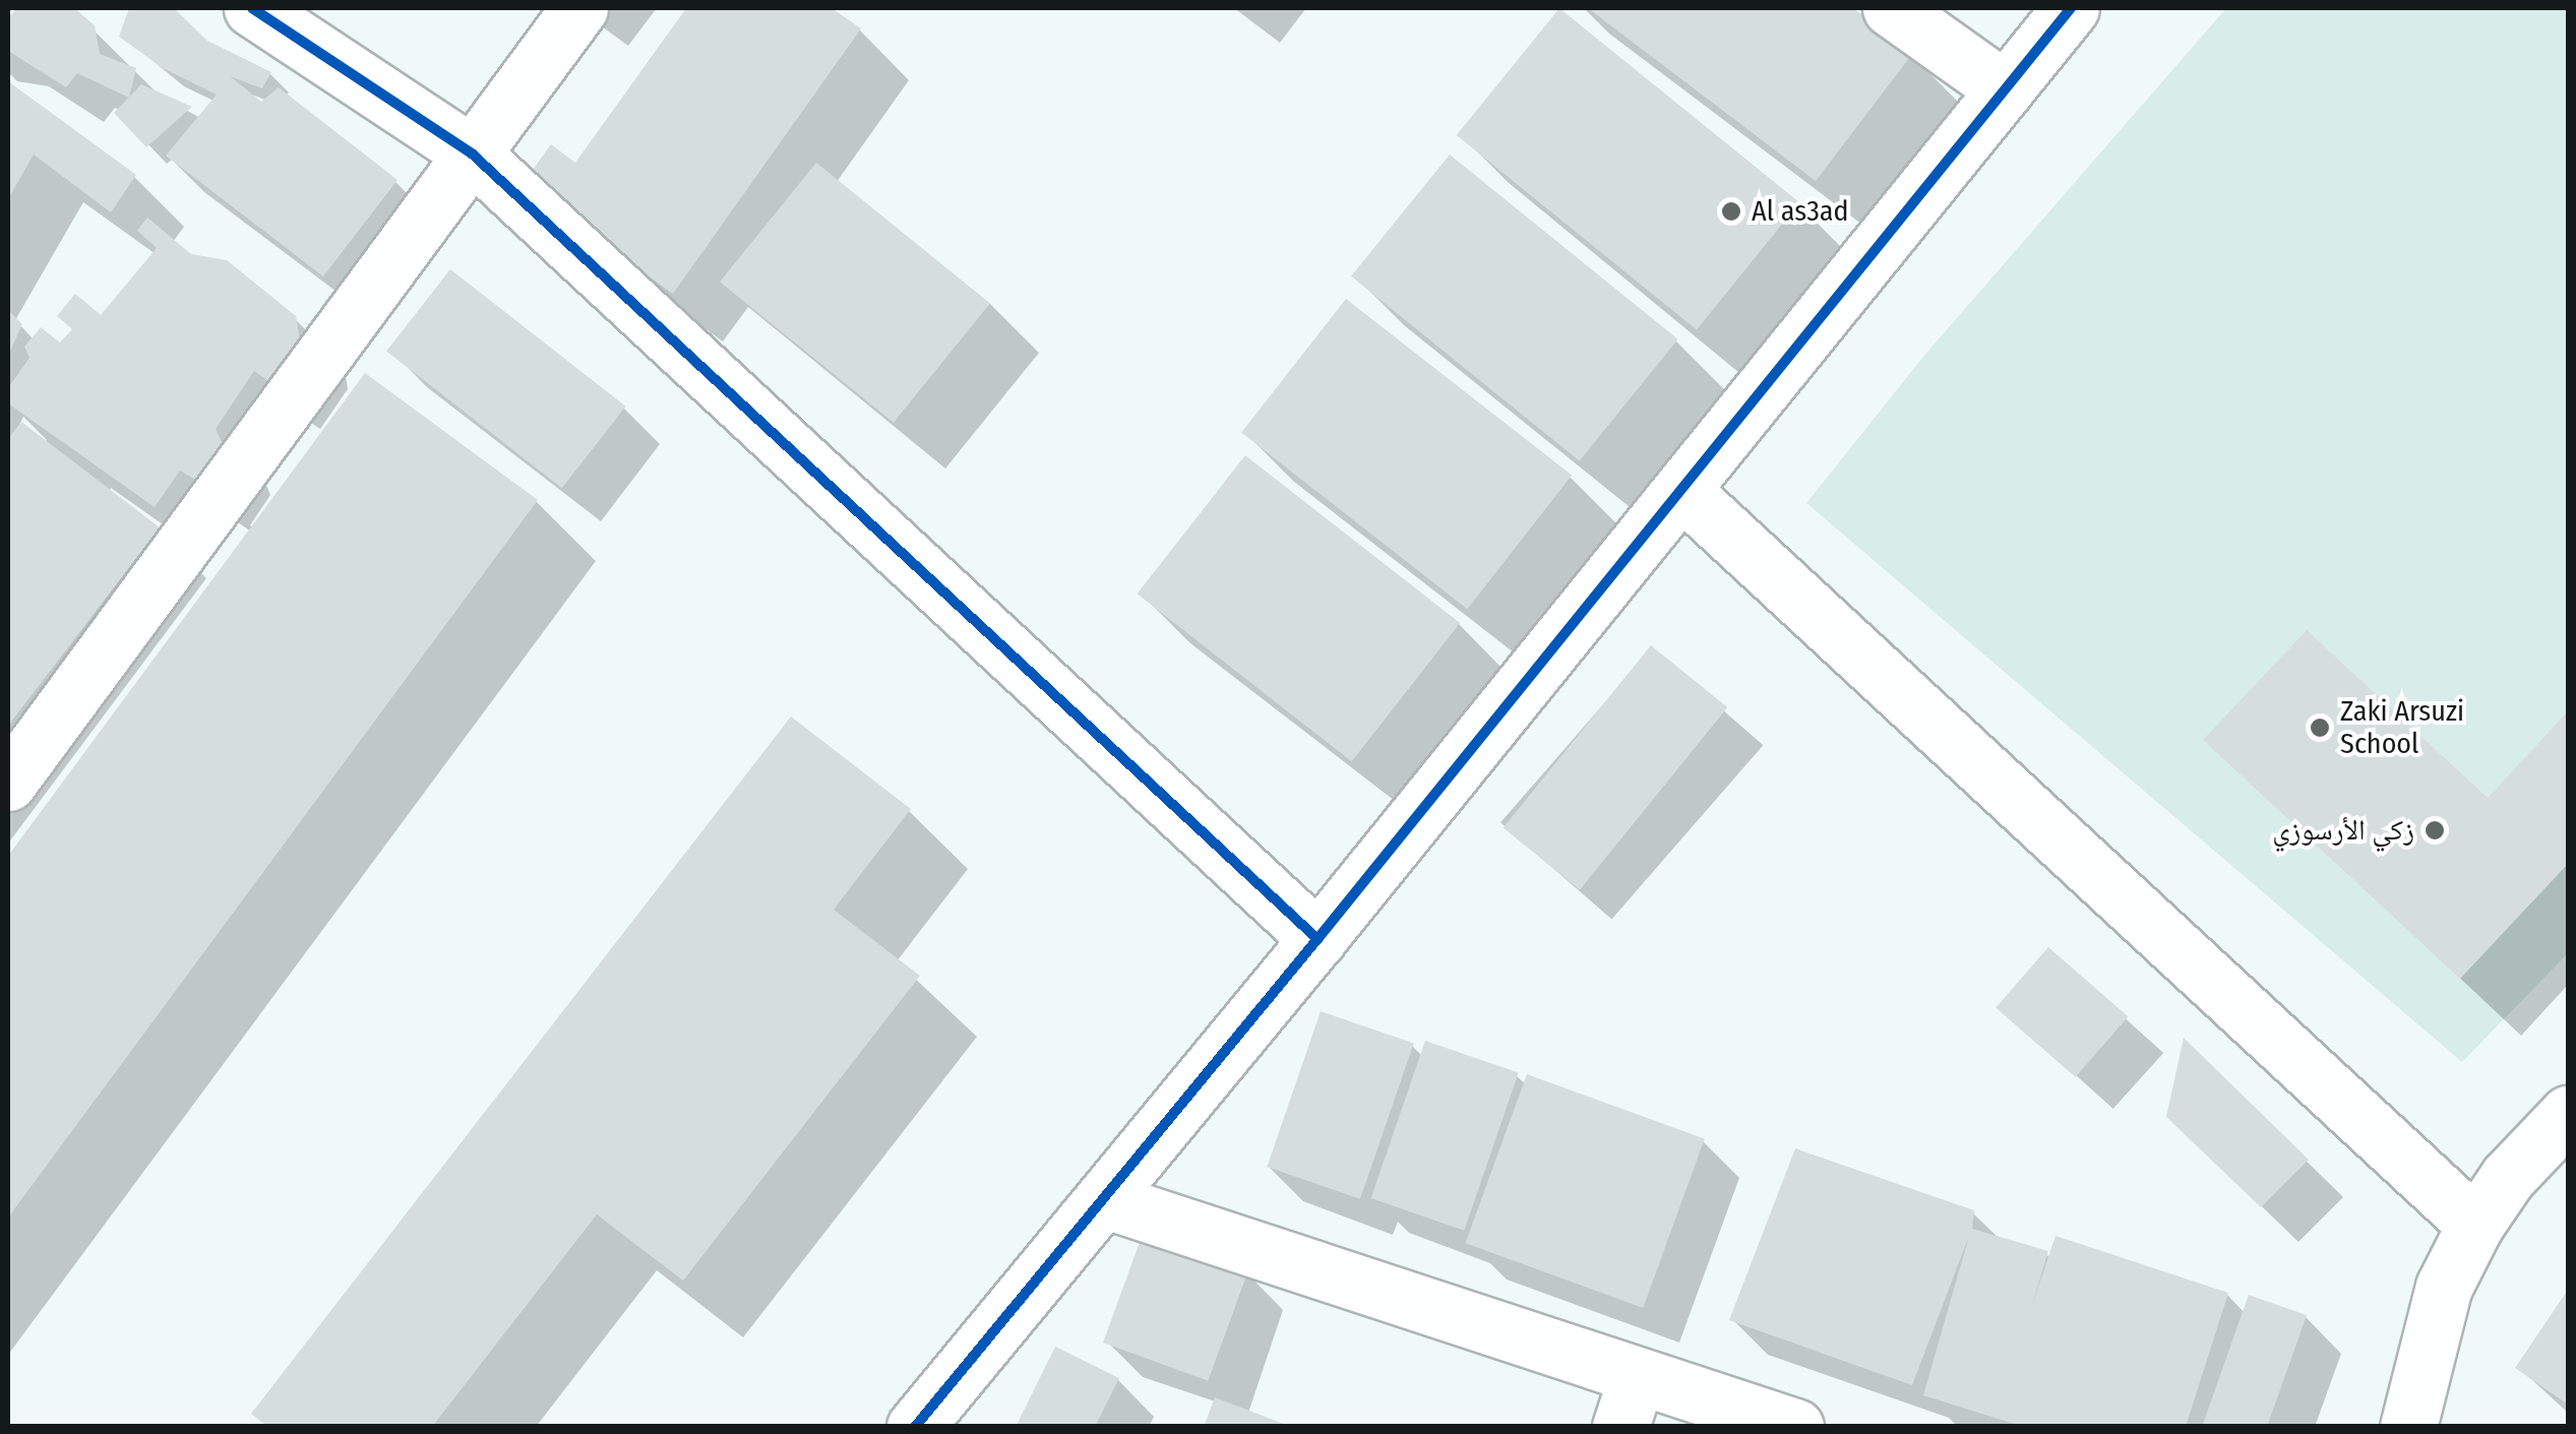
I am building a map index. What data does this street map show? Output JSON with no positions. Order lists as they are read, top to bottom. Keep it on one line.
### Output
{"places":["Al as3ad","Zaki Arsuzi School","زكي الأرسوزي"]}
